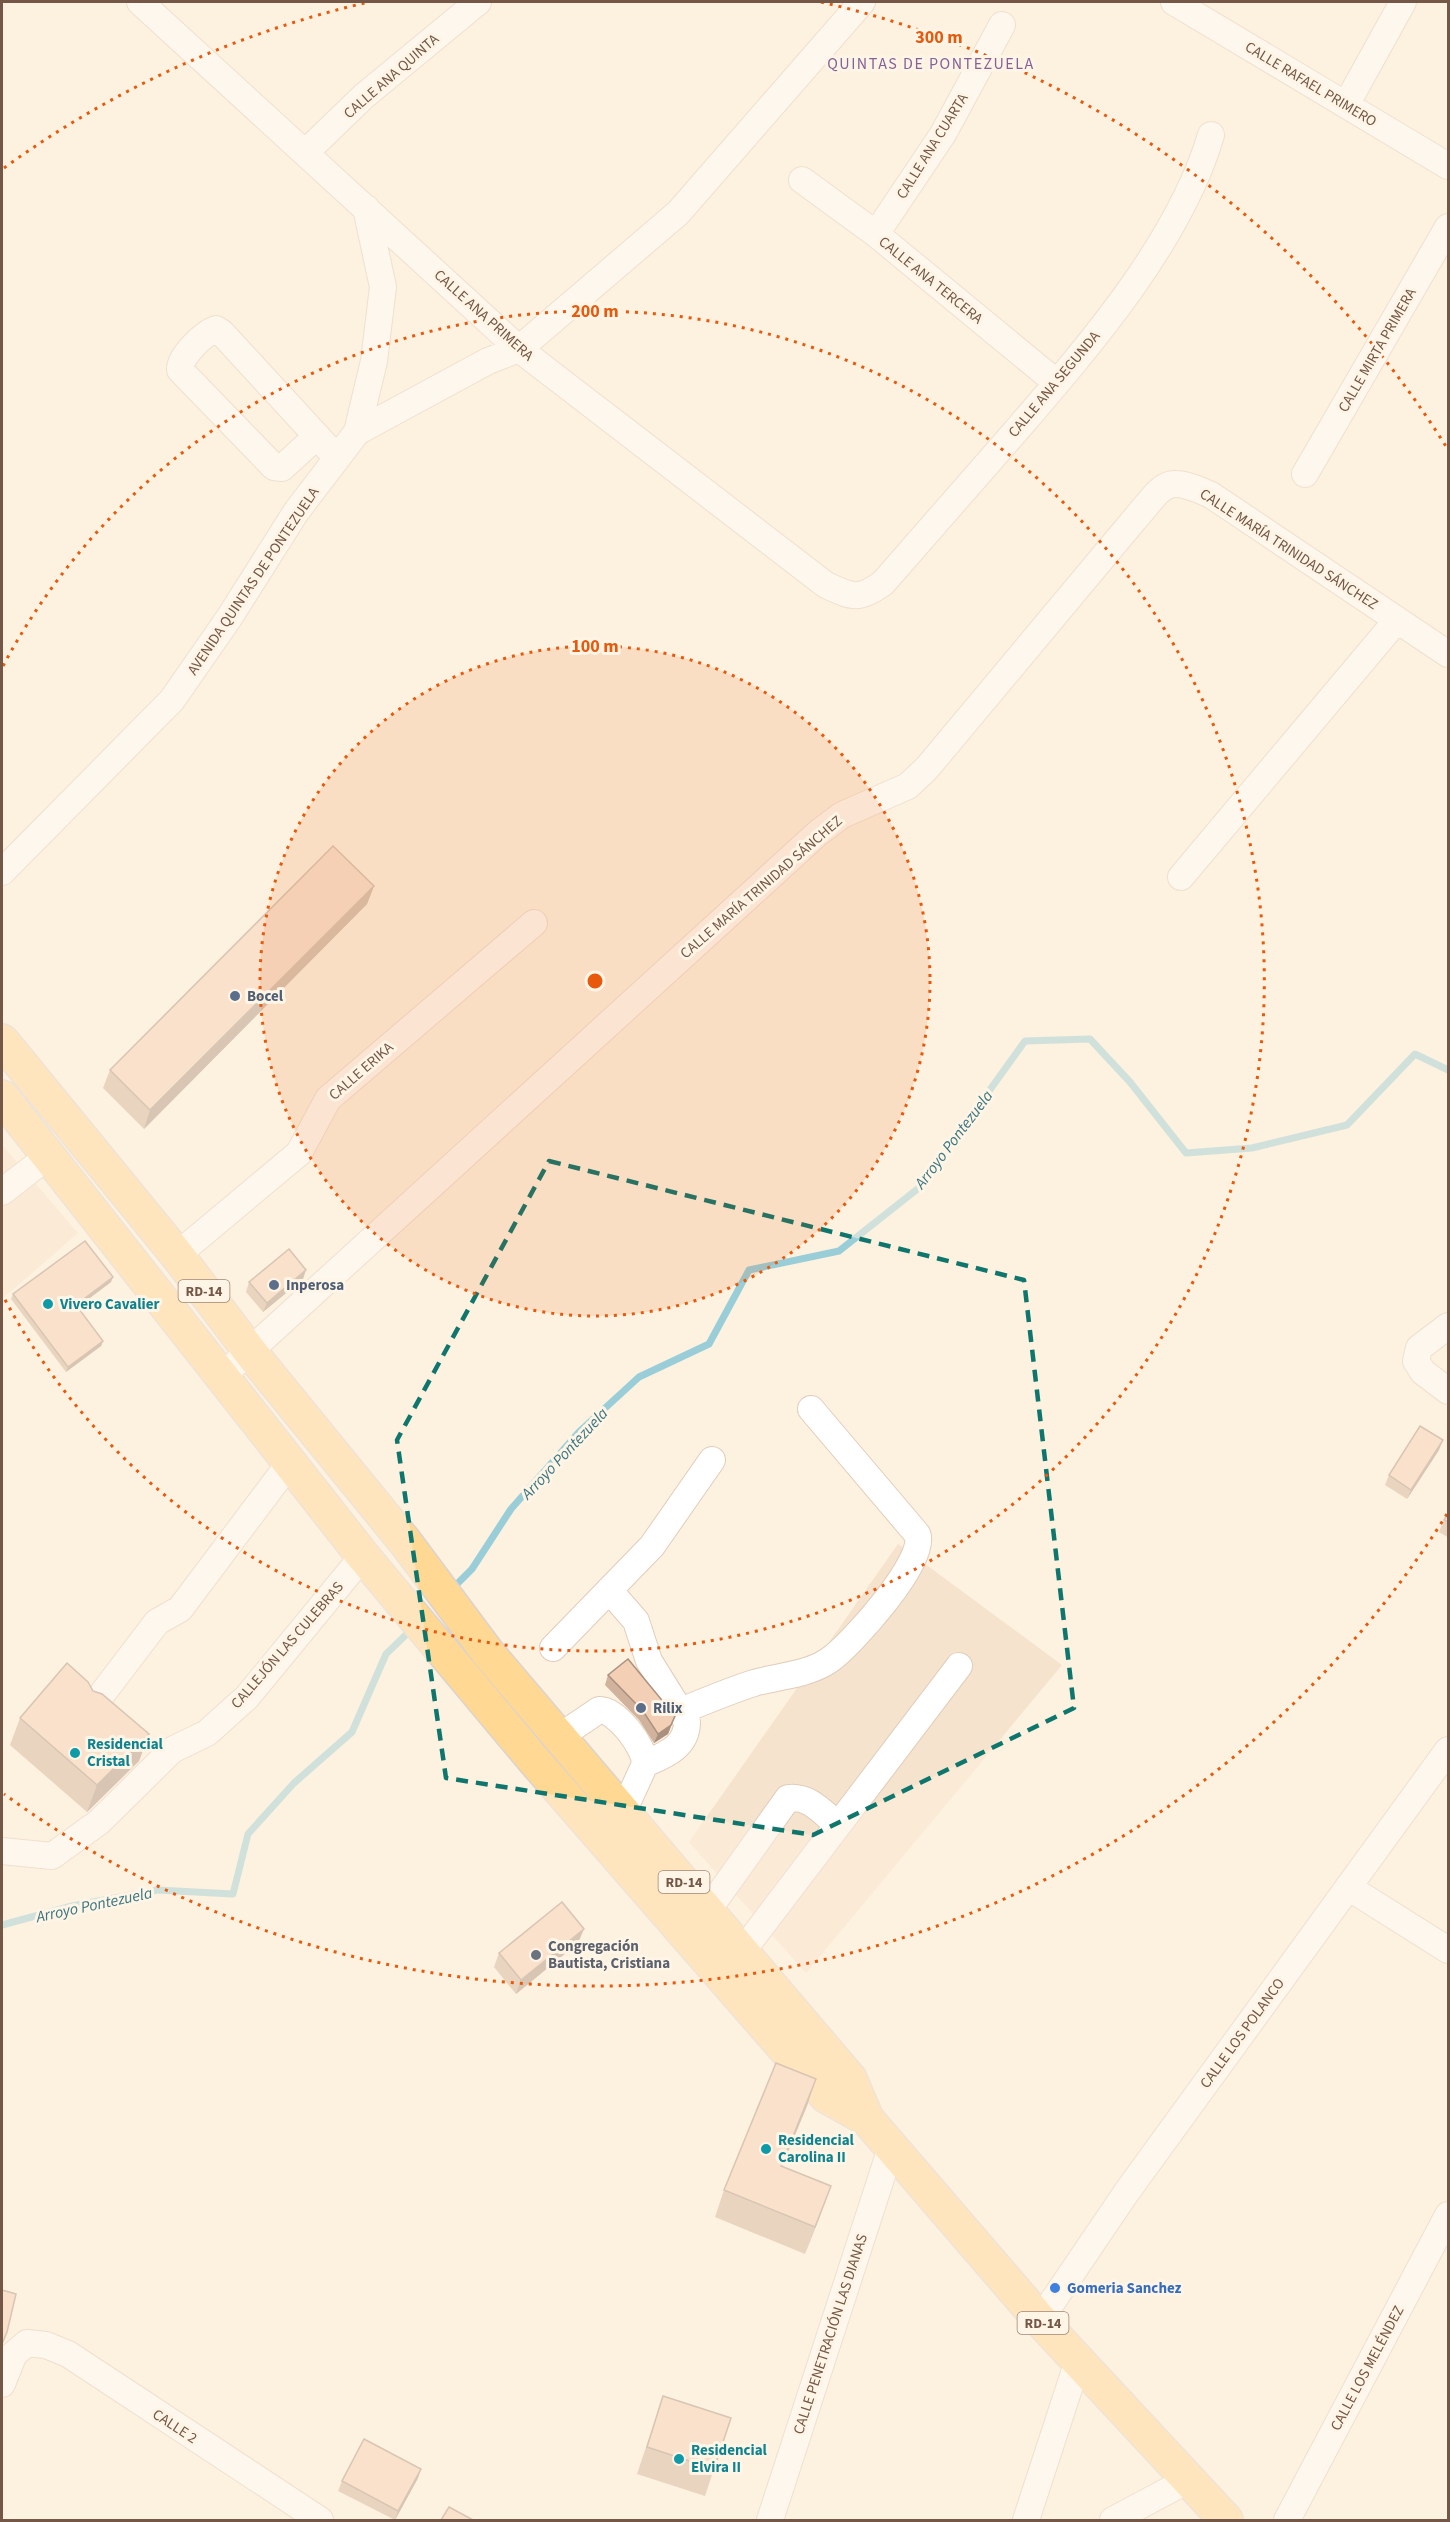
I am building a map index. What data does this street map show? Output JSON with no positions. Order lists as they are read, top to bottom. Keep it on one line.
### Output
{"streets":{"main road":["RD-14"],"street":["CALLE ANA QUINTA","CALLE RAFAEL PRIMERO","CALLE ANA CUARTA","CALLE ANA TERCERA","CALLE ANA PRIMERA","CALLE MIRTA PRIMERA","CALLE ANA SEGUNDA","CALLE MARÍA TRINIDAD SÁNCHEZ","AVENIDA QUINTAS DE PONTEZUELA","CALLE ERIKA","CALLEJÓN LAS CULEBRAS","CALLE LOS POLANCO","CALLE PENETRACIÓN LAS DIANAS","CALLE LOS MELÉNDEZ","CALLE 2"]},"crossings":[["CALLE ANA QUINTA","CALLE ANA PRIMERA"],["CALLE ANA CUARTA","CALLE ANA TERCERA"],["CALLE ANA TERCERA","CALLE ANA SEGUNDA"],["CALLE ANA PRIMERA","CALLE ANA SEGUNDA"],["CALLE ANA PRIMERA","AVENIDA QUINTAS DE PONTEZUELA"],["CALLE MARÍA TRINIDAD SÁNCHEZ","RD-14"],["CALLE ERIKA","RD-14"],["RD-14","CALLEJÓN LAS CULEBRAS"],["RD-14","CALLE LOS POLANCO"],["RD-14","CALLE PENETRACIÓN LAS DIANAS"]],"districts":["QUINTAS DE PONTEZUELA"],"water":["Arroyo Pontezuela"],"places":["Bocel","Inperosa","Vivero Cavalier","Rilix","Residencial Cristal","Congregación Bautista, Cristiana","Residencial Carolina II","Gomeria Sanchez","Residencial Elvira II"],"rings":["300 m","200 m","100 m"]}
